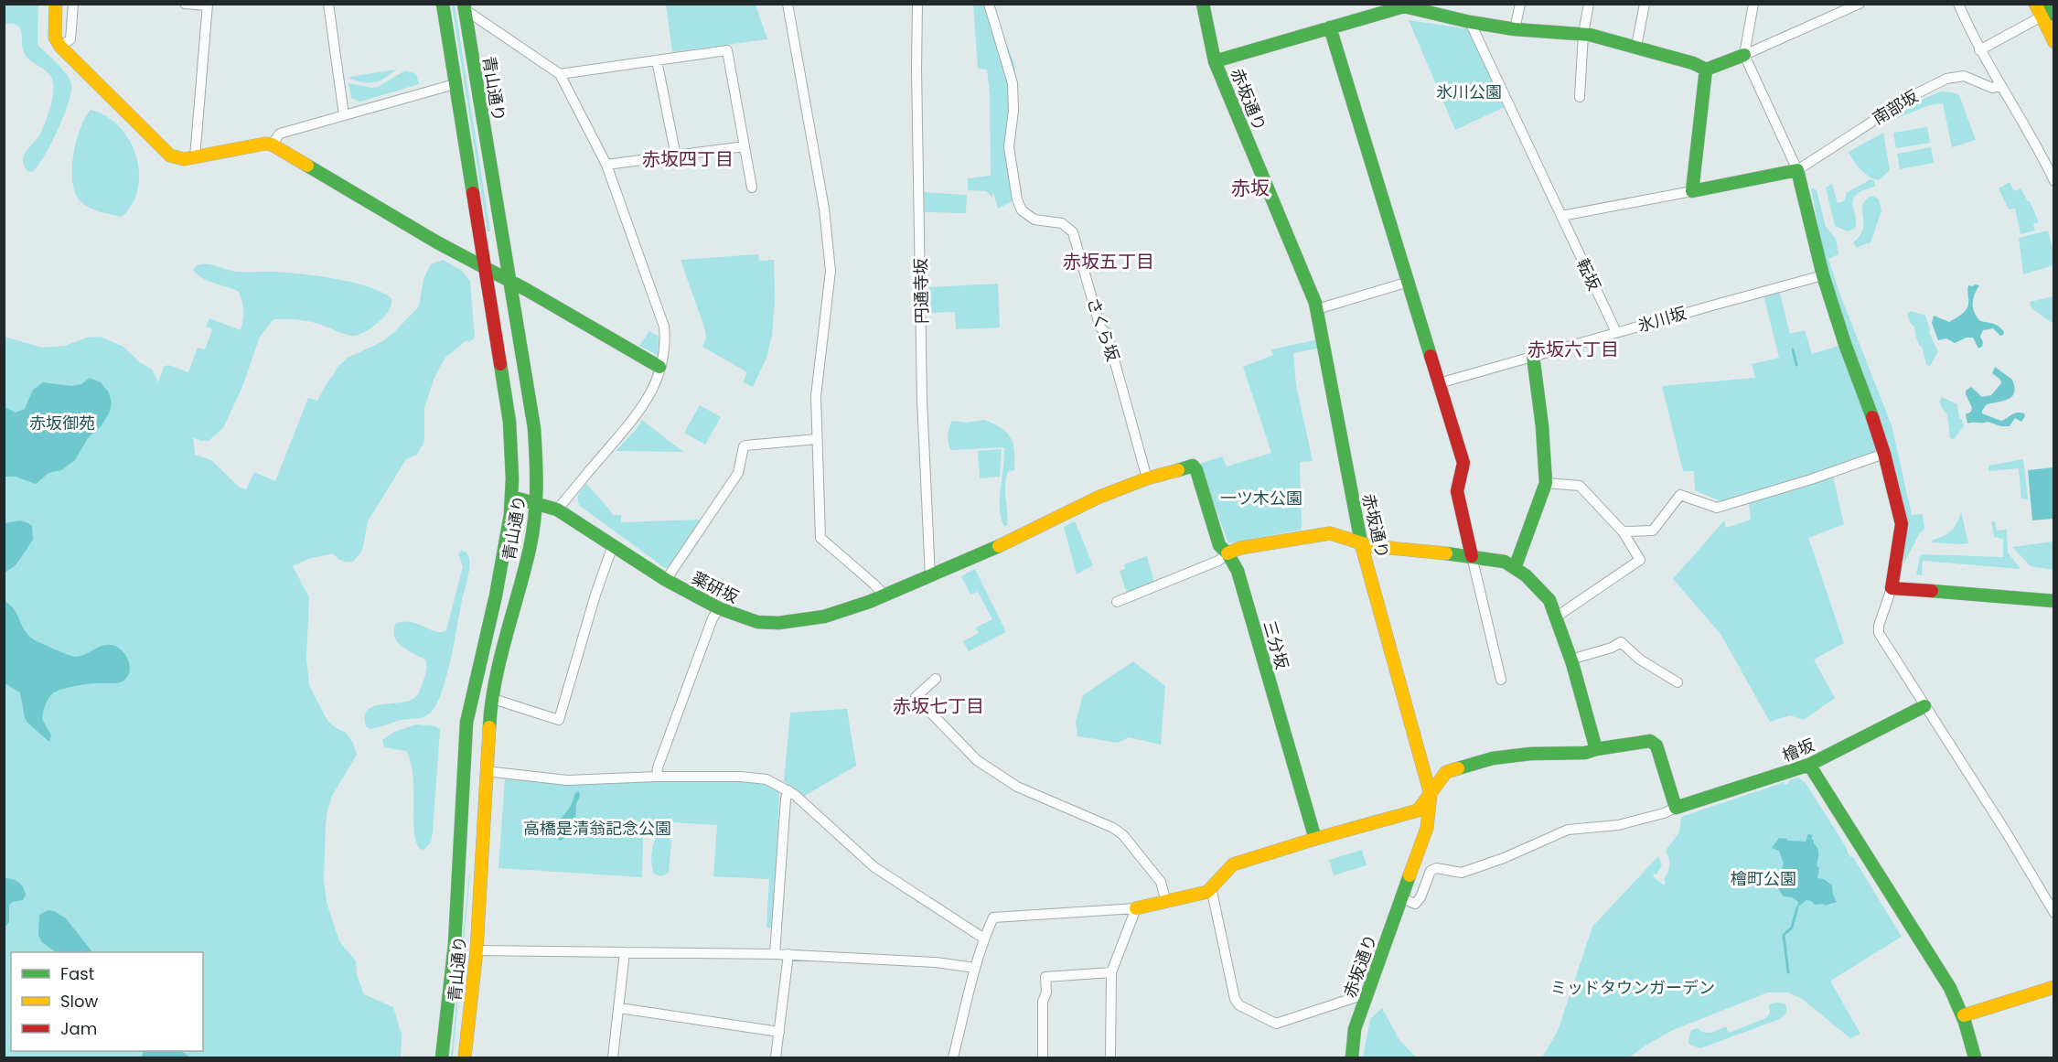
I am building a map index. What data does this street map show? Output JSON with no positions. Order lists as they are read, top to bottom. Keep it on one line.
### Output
{"streets":{"main road":["青山通り","赤坂通り","薬研坂","三分坂","檜坂"],"street":["南部坂","転坂","円通寺坂","氷川坂","さくら坂"]},"crossings":[["青山通り","薬研坂"],["転坂","氷川坂"],["円通寺坂","薬研坂"],["さくら坂","薬研坂"],["薬研坂","三分坂"]],"districts":["赤坂四丁目","赤坂","赤坂五丁目","赤坂六丁目","赤坂七丁目"],"parks":["氷川公園","赤坂御苑","一ツ木公園","高橋是清翁記念公園","檜町公園","ミッドタウンガーデン"],"legend":["Fast","Slow","Jam"]}
